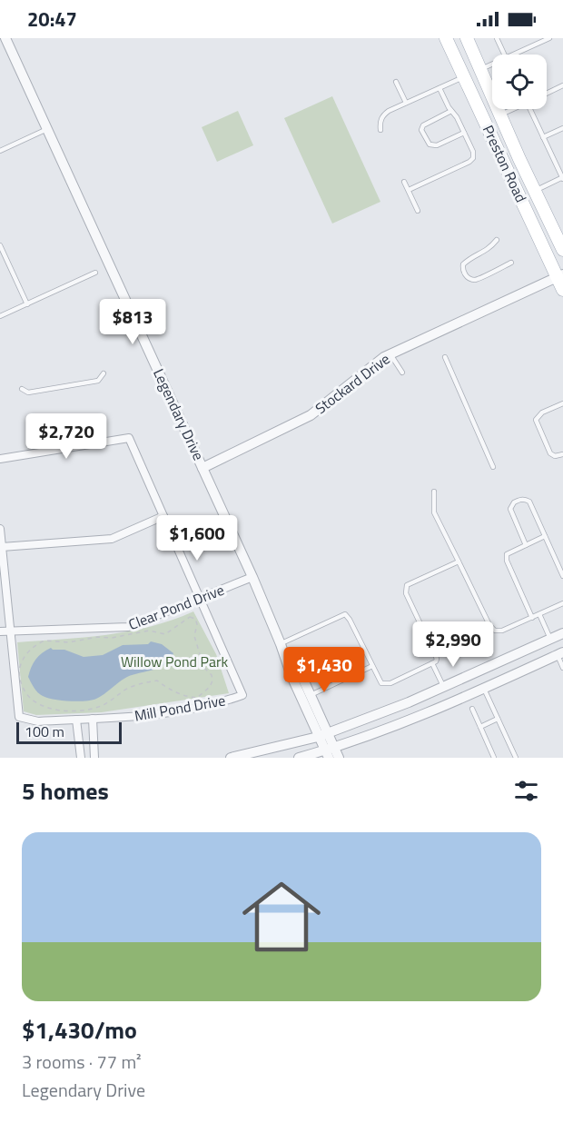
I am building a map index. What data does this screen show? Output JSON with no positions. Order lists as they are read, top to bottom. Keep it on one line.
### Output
{"streets":{"main road":["Preston Road"],"street":["Stockard Drive","Legendary Drive","Clear Pond Drive","Mill Pond Drive"]},"crossings":[["Preston Road","Stockard Drive"],["Stockard Drive","Legendary Drive"],["Legendary Drive","Clear Pond Drive"],["Clear Pond Drive","Mill Pond Drive"]],"parks":["Willow Pond Park"],"scale_bar":"100 m","page":{"status":"20:47","price":["$813","$2,720","$1,600","$2,990","$1,430"],"scale":"100 m","heading":"5 homes","list":[{"name":"$1,430/mo","note":"3 rooms · 77 m² · Legendary Drive"}]}}
